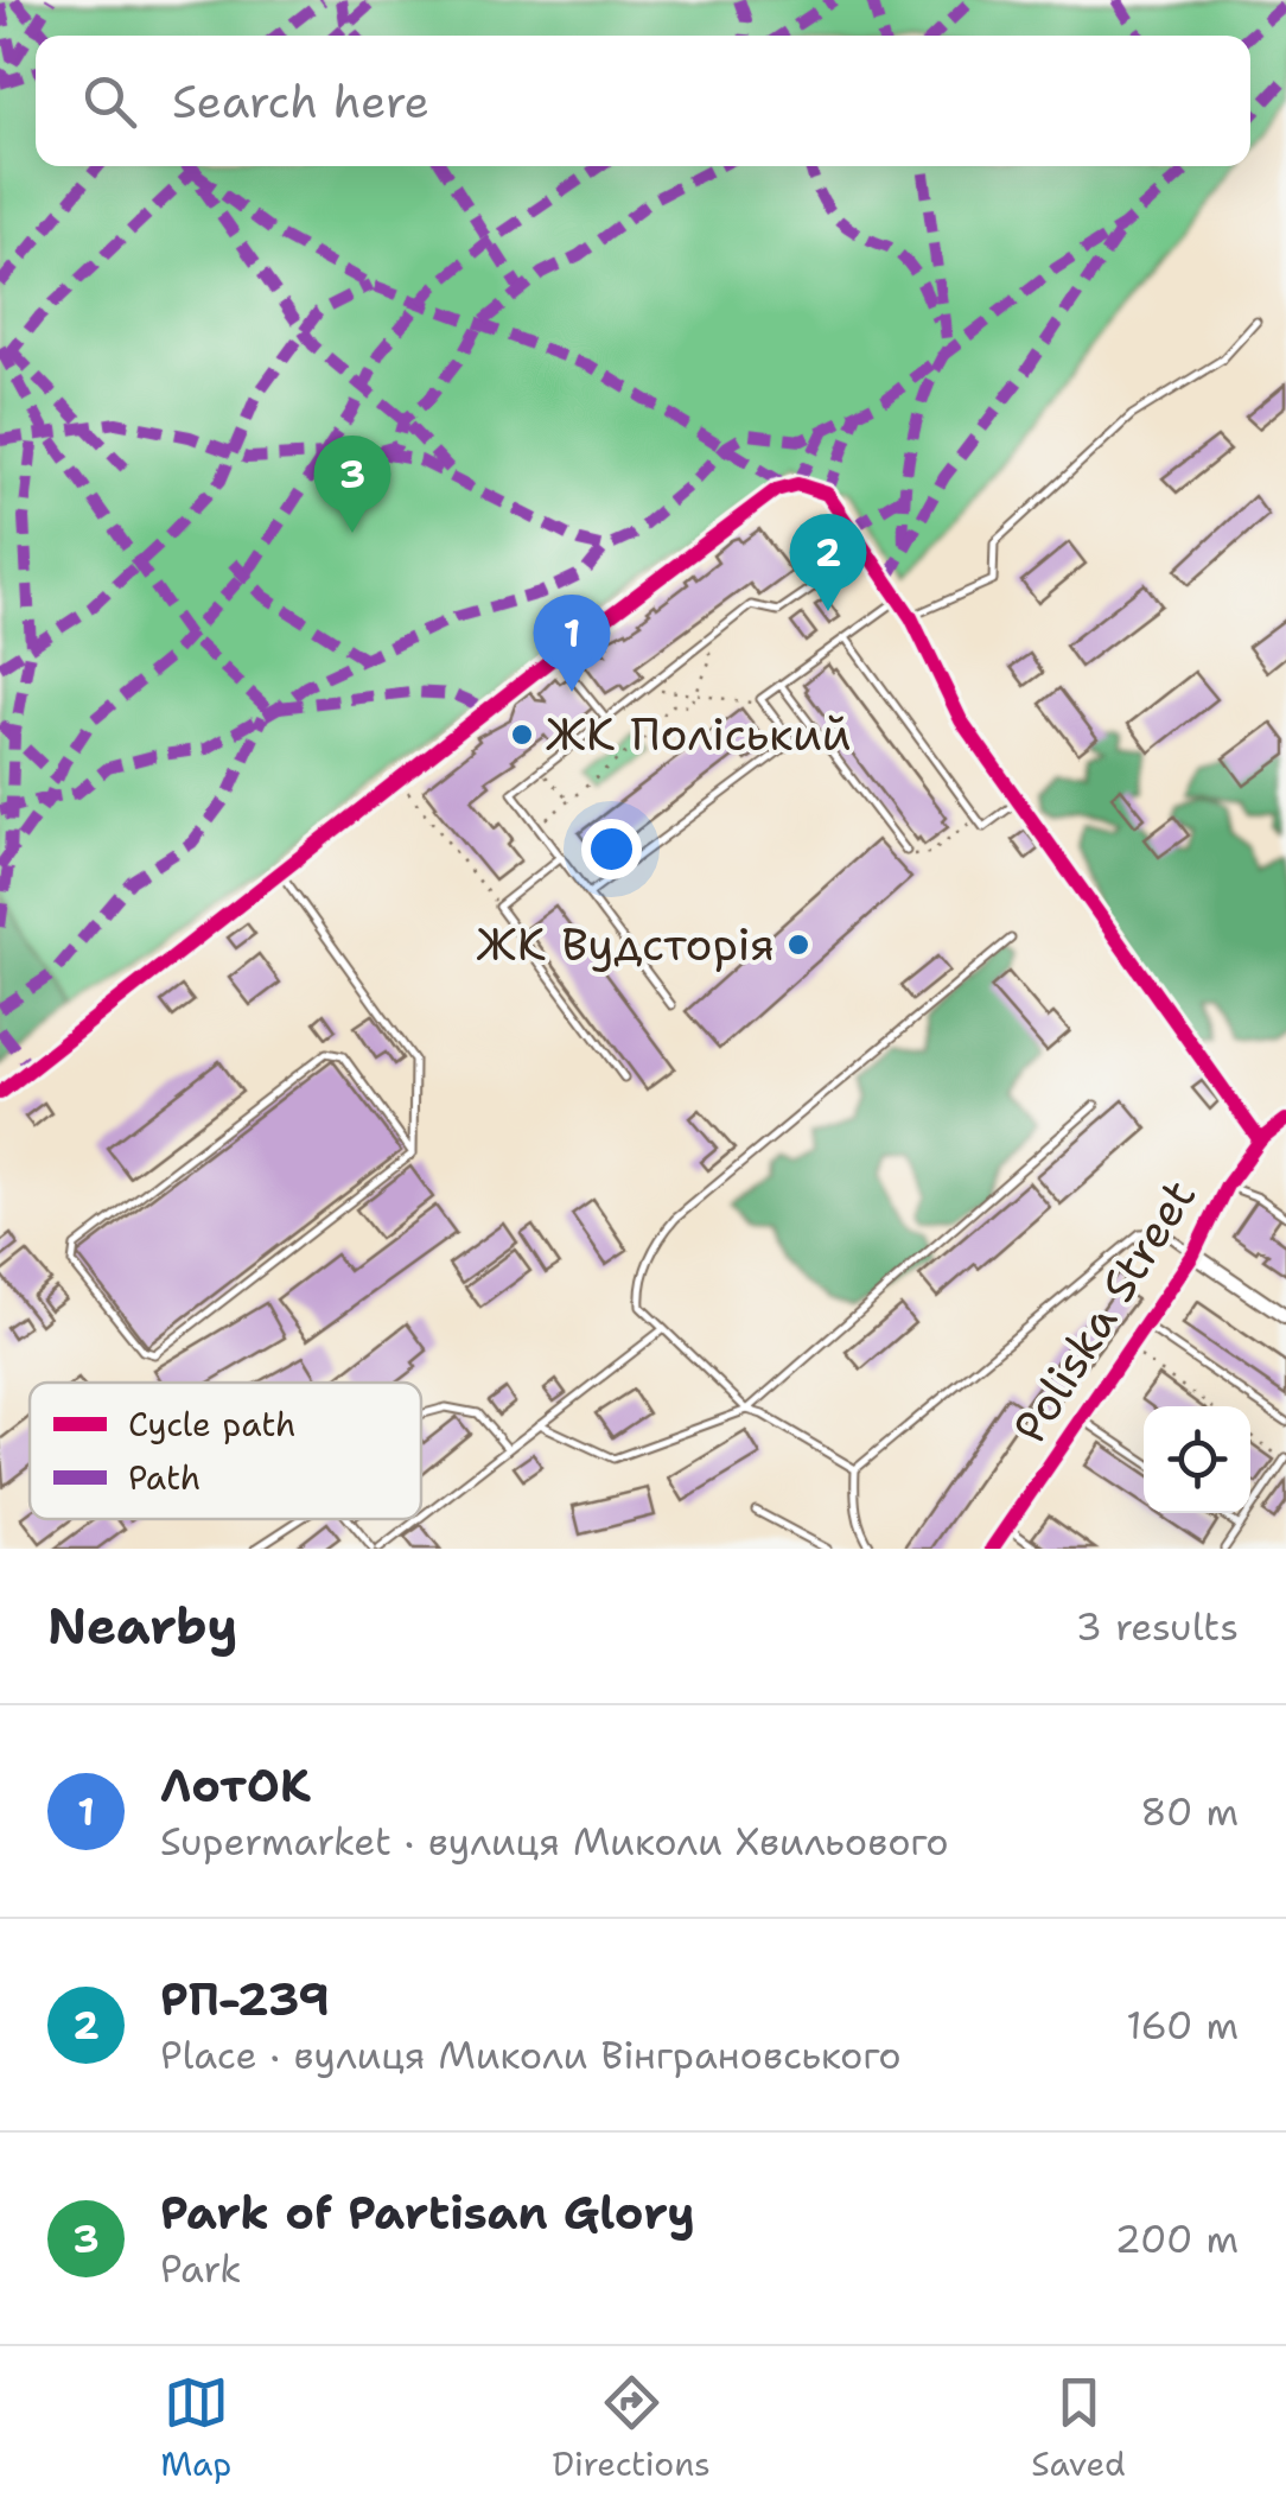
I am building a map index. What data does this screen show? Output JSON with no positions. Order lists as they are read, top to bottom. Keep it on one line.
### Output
{"streets":{"street":["Poliska Street"]},"places":["ЖК Поліський","ЖК Вудсторія"],"legend":["Cycle path","Path"],"page":{"search":"Search here","pins":["3","2","1"],"heading":["Nearby","3 results"],"list":[{"mark":"1","name":"ЛотОК","note":"Supermarket · вулиця Миколи Хвильового","value":"80 m"},{"mark":"2","name":"РП-239","note":"Place · вулиця Миколи Вінграновського","value":"160 m"},{"mark":"3","name":"Park of Partisan Glory","note":"Park","value":"200 m"}],"nav":["Map","Directions","Saved"]}}
